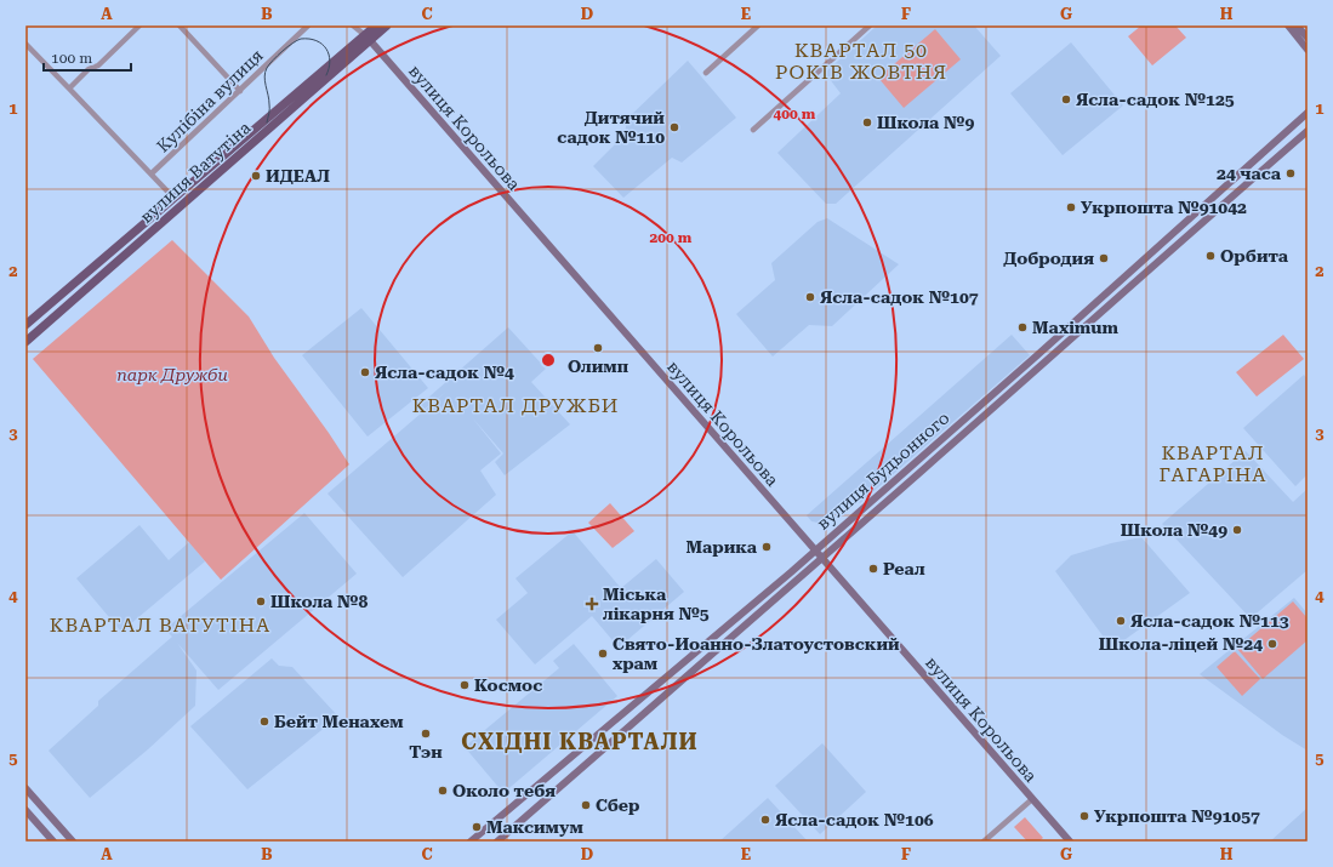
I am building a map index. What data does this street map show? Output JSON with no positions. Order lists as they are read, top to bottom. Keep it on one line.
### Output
{"streets":{"main road":["вулиця Корольова","вулиця Ватутіна","вулиця Будьонного"],"street":["Кулібіна вулиця"]},"crossings":[["вулиця Корольова","вулиця Ватутіна"],["вулиця Корольова","вулиця Будьонного"]],"districts":["КВАРТАЛ 50 РОКІВ ЖОВТНЯ","КВАРТАЛ ДРУЖБИ","КВАРТАЛ ГАГАРІНА","КВАРТАЛ ВАТУТІНА","СХІДНІ КВАРТАЛИ"],"parks":["парк Дружби"],"places":{"other":["Ясла-садок №125","Школа №9","Дитячий садок №110","24 часа","ИДЕАЛ","Укрпошта №91042","Орбита","Добродия","Ясла-садок №107","Maximum","Олимп","Ясла-садок №4","Школа №49","Марика","Реал","Школа №8","Ясла-садок №113","Школа-ліцей №24","Свято-Иоанно-Златоустовский храм","Космос","Бейт Менахем","Тэн","Около тебя","Сбер","Укрпошта №91057","Ясла-садок №106","Максимум"],"health":["Міська лікарня №5"]},"scale_bar":"100 m","grid":{"columns":["A","B","C","D","E","F","G","H"],"rows":["1","2","3","4","5"]},"rings":["400 m","200 m"]}
